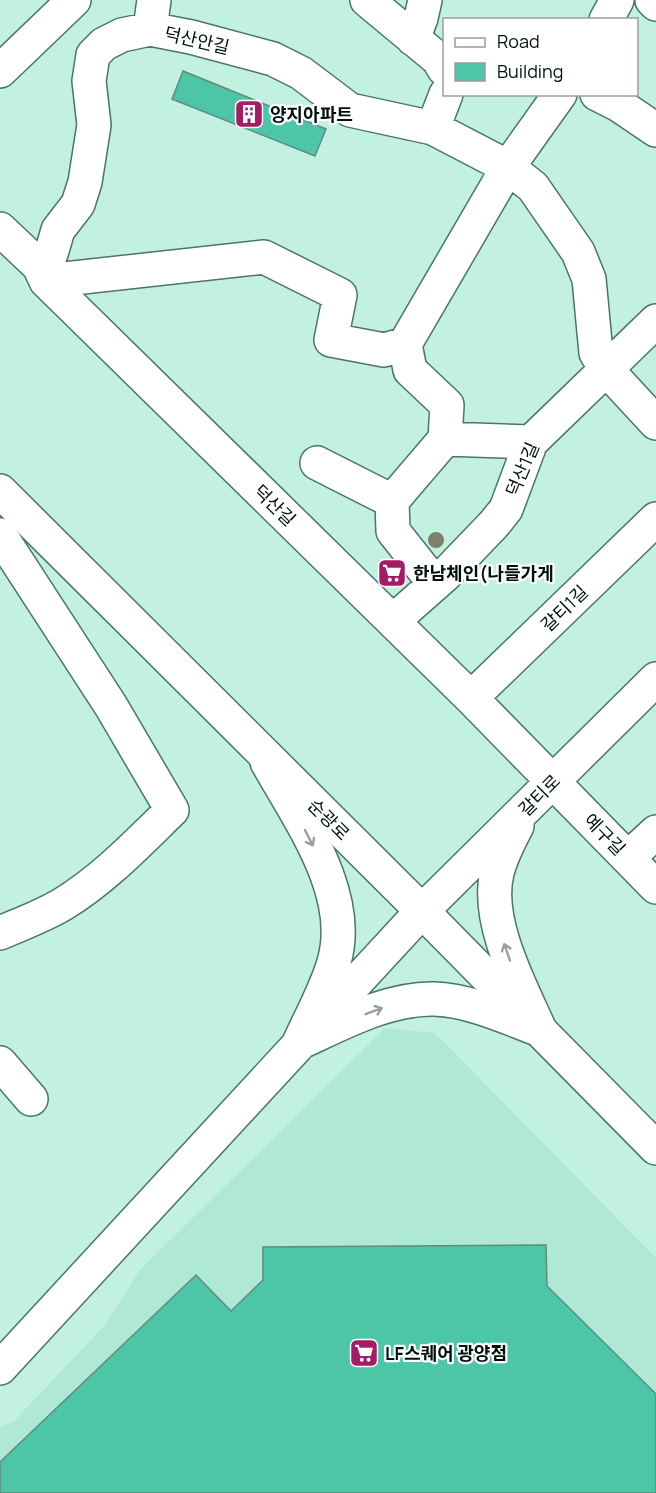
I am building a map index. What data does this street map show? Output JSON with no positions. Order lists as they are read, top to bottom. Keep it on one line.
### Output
{"streets":{"street":["덕산안길","덕산1길","덕산길","갈티1길","갈티로","순광로","예구길"]},"crossings":[["덕산안길","덕산1길"],["덕산안길","덕산길"],["덕산1길","덕산길"],["덕산길","갈티1길"],["덕산길","갈티로"],["덕산길","예구길"],["갈티로","순광로"],["갈티로","예구길"]],"places":{"building":["양지아파트"],"supermarket":["한남체인(나들가게","LF스퀘어 광양점"]},"legend":["Road","Building"]}
